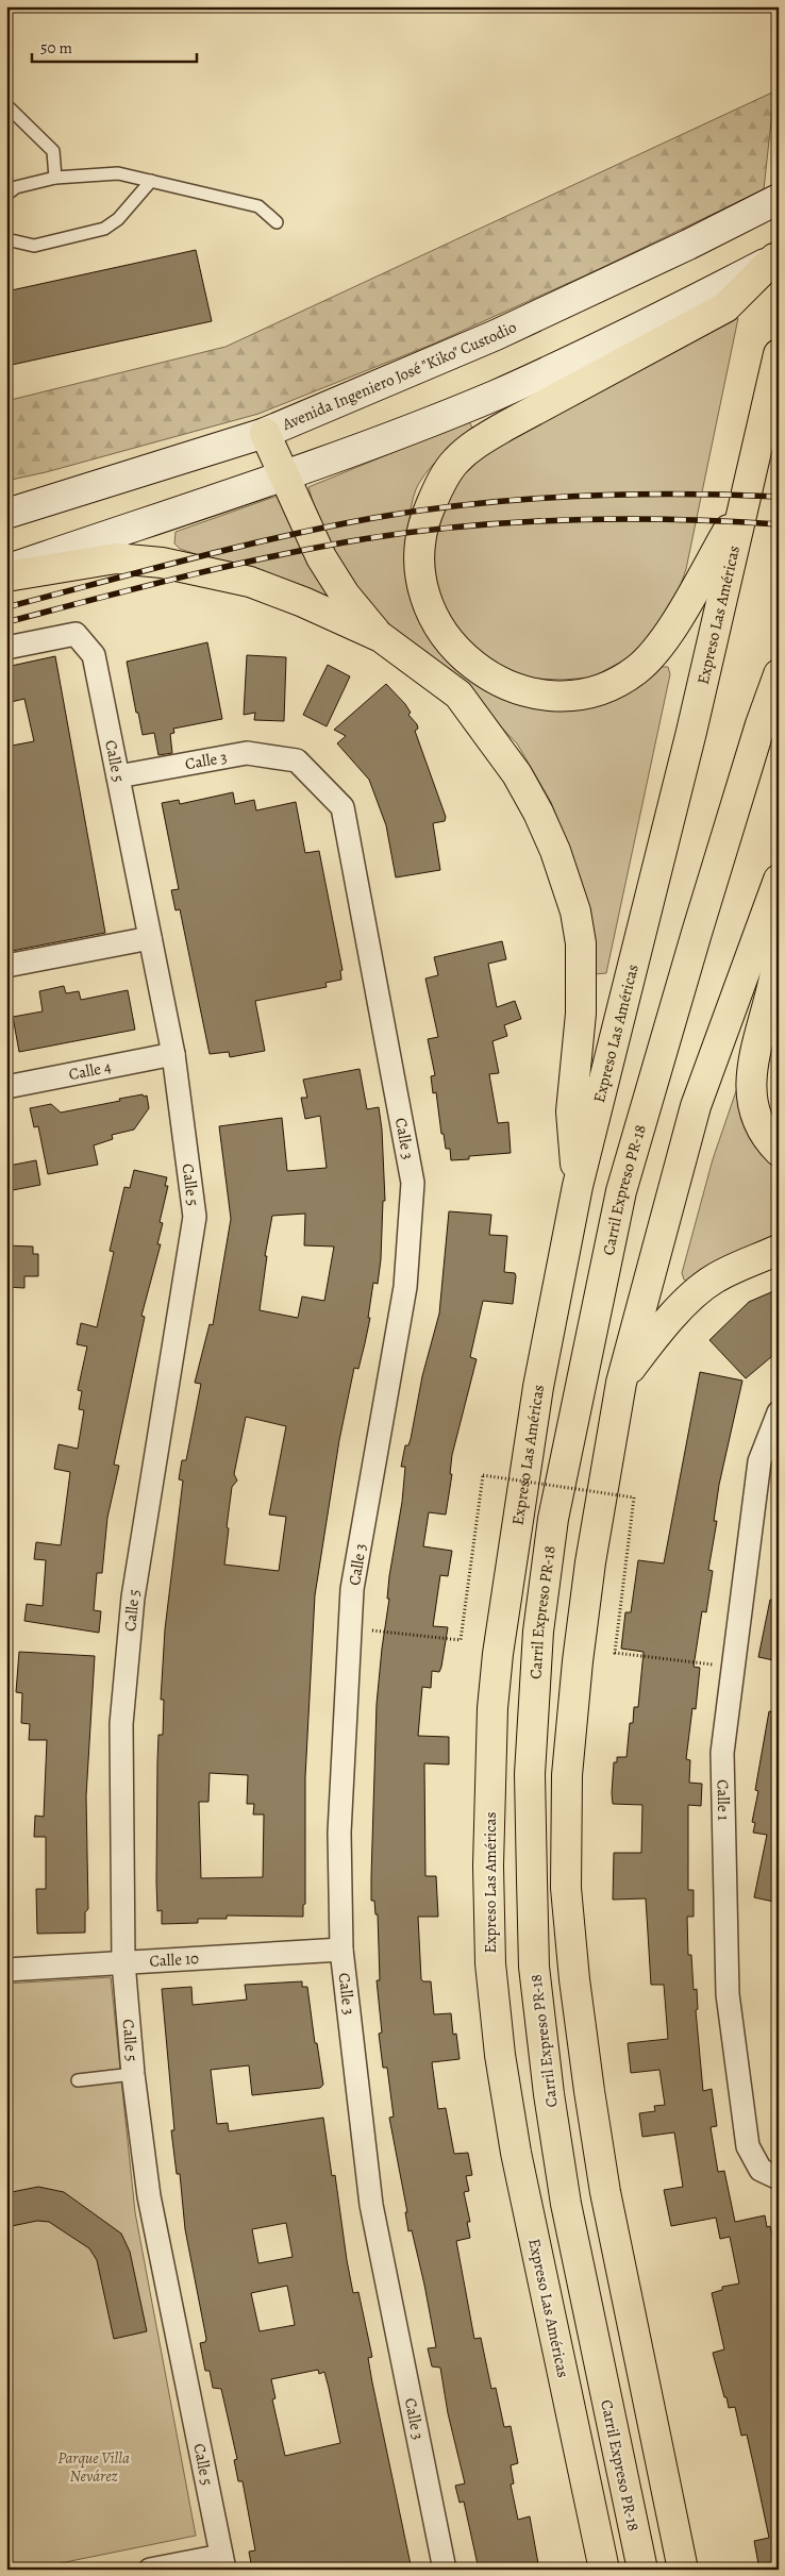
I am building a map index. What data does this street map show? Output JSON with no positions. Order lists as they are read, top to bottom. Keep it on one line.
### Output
{"streets":{"highway":["Expreso Las Américas","Carril Expreso PR-18"],"main road":["Avenida Ingeniero José \"Kiko\" Custodio"],"street":["Calle 5","Calle 3","Calle 4","Calle 1","Calle 10"]},"crossings":[["Calle 5","Calle 3"],["Calle 5","Calle 4"],["Calle 5","Calle 10"],["Calle 3","Calle 10"]],"parks":["Parque Villa Nevárez"],"scale_bar":"50 m"}
